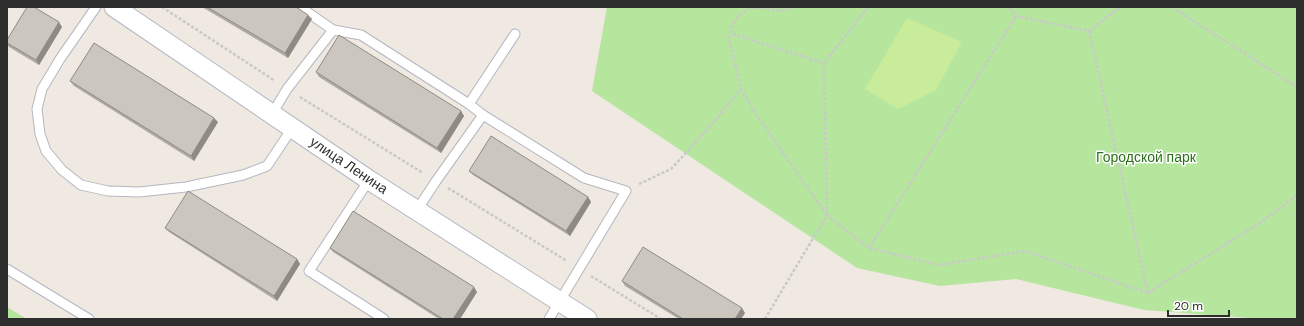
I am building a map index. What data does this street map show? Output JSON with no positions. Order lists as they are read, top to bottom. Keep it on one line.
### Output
{"streets":{"street":["улица Ленина"]},"parks":["Городской парк"],"scale_bar":"20 m"}
